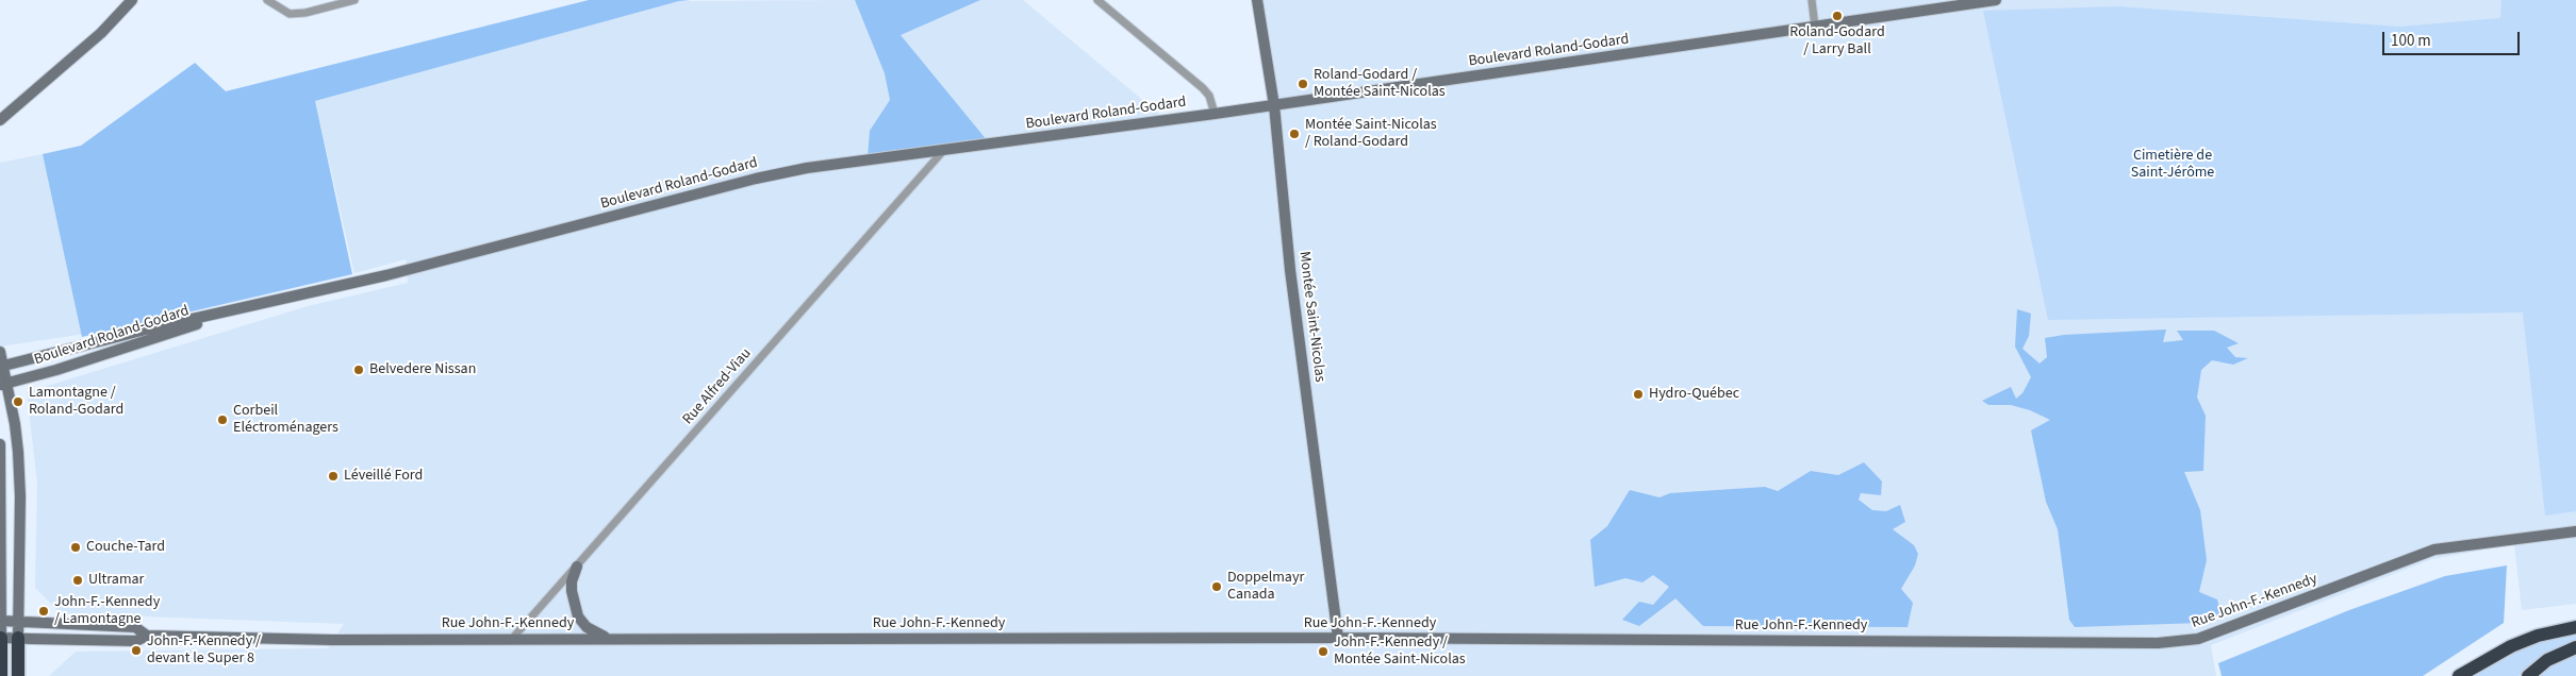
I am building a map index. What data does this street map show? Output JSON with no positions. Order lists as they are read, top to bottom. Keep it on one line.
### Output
{"streets":{"street":["Boulevard Roland-Godard","Montée Saint-Nicolas","Rue Alfred-Viau","Rue John-F.-Kennedy"]},"crossings":[["Boulevard Roland-Godard","Montée Saint-Nicolas"],["Boulevard Roland-Godard","Rue Alfred-Viau"],["Montée Saint-Nicolas","Rue John-F.-Kennedy"],["Rue Alfred-Viau","Rue John-F.-Kennedy"]],"parks":["Cimetière de Saint-Jérôme"],"places":["Roland-Godard / Larry Ball","Roland-Godard / Montée Saint-Nicolas","Montée Saint-Nicolas / Roland-Godard","Belvedere Nissan","Hydro-Québec","Lamontagne / Roland-Godard","Corbeil Eléctroménagers","Léveillé Ford","Couche-Tard","Ultramar","Doppelmayr Canada","John-F.-Kennedy / Lamontagne","John-F.-Kennedy / devant le Super 8","John-F.-Kennedy / Montée Saint-Nicolas"],"scale_bar":"100 m"}
